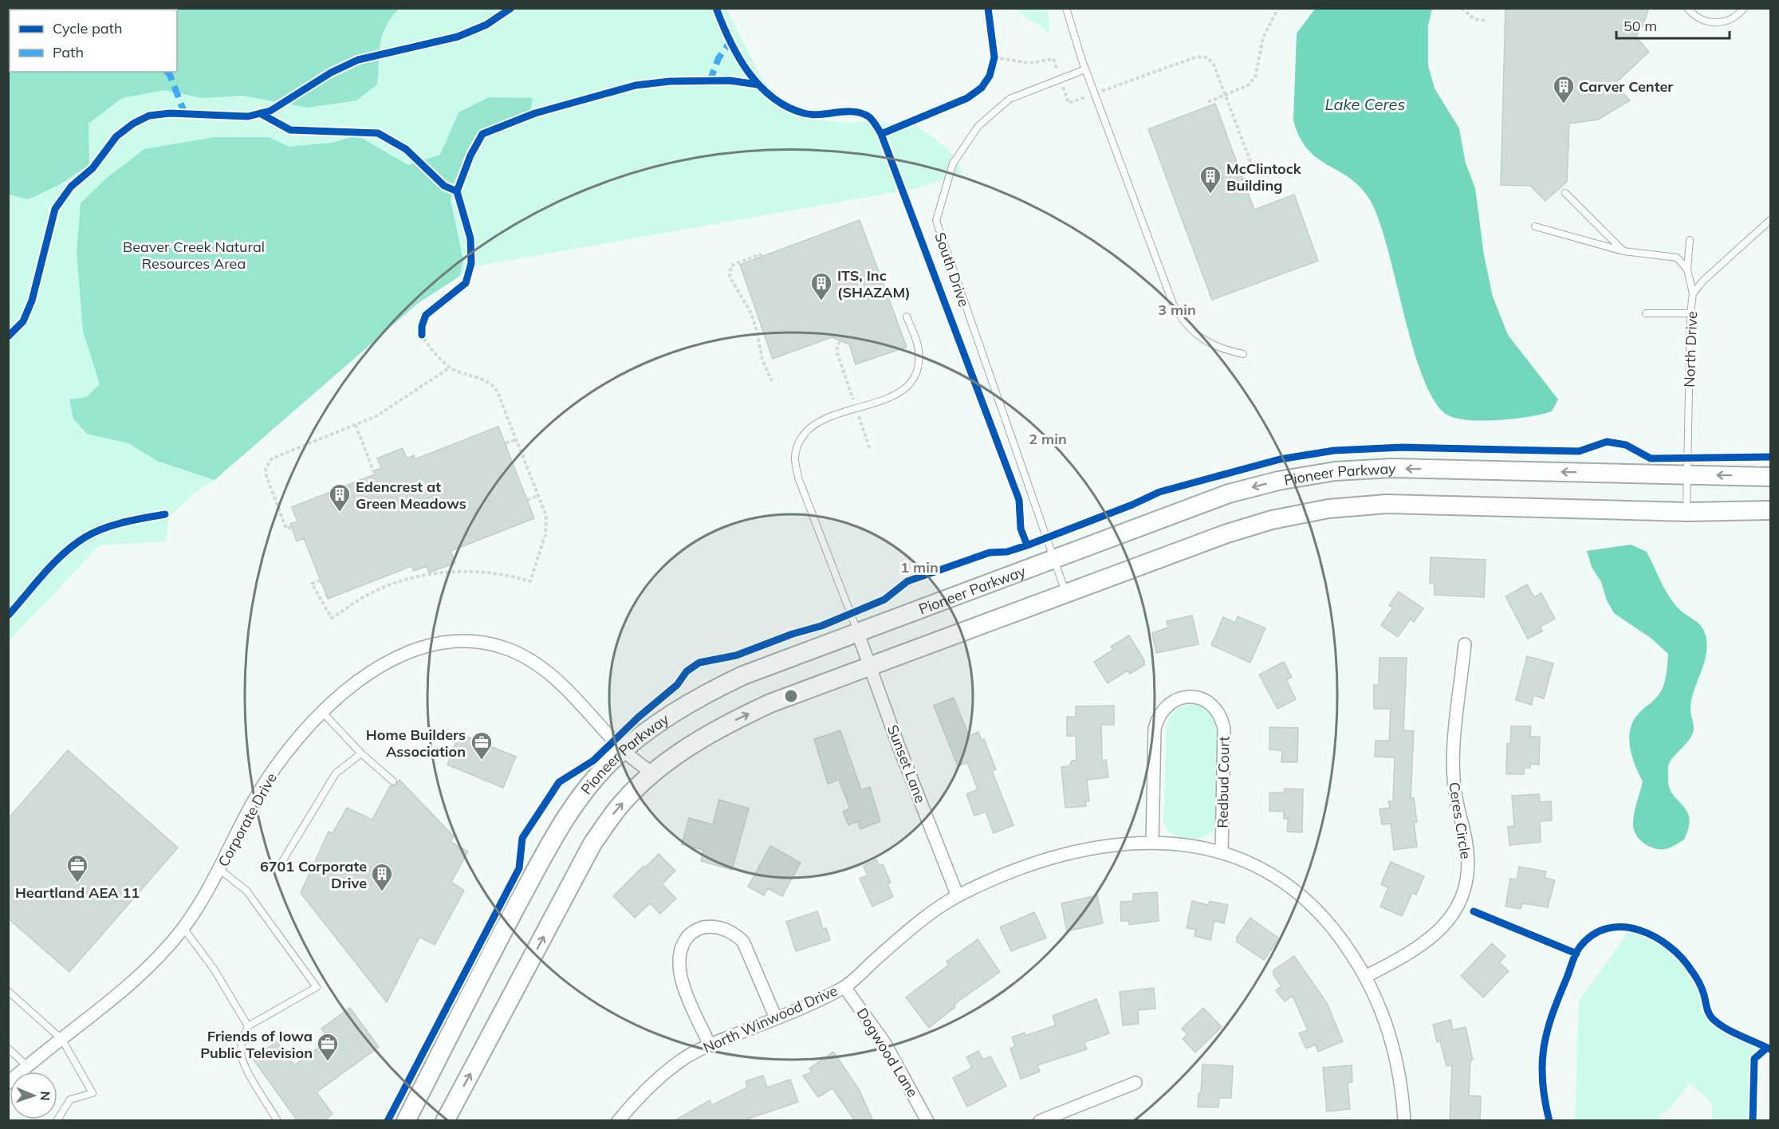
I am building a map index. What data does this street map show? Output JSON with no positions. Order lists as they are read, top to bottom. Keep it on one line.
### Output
{"streets":{"street":["Pioneer Parkway","Sunset Lane","Redbud Court","Corporate Drive","Ceres Circle","North Winwood Drive","Dogwood Lane"],"lane":["South Drive","North Drive"]},"crossings":[["South Drive","Pioneer Parkway"],["North Drive","Pioneer Parkway"],["Pioneer Parkway","Sunset Lane"],["Pioneer Parkway","Corporate Drive"],["Sunset Lane","North Winwood Drive"],["Redbud Court","North Winwood Drive"],["Ceres Circle","North Winwood Drive"],["North Winwood Drive","Dogwood Lane"]],"water":["Lake Ceres"],"parks":["Beaver Creek Natural Resources Area"],"places":{"building":["Carver Center","McClintock Building","ITS, Inc (SHAZAM)","Edencrest at Green Meadows","6701 Corporate Drive"],"office":["Home Builders Association","Heartland AEA 11","Friends of Iowa Public Television"]},"legend":["Cycle path","Path"],"scale_bar":"50 m","north":"right","rings":["3 min","2 min","1 min"]}
